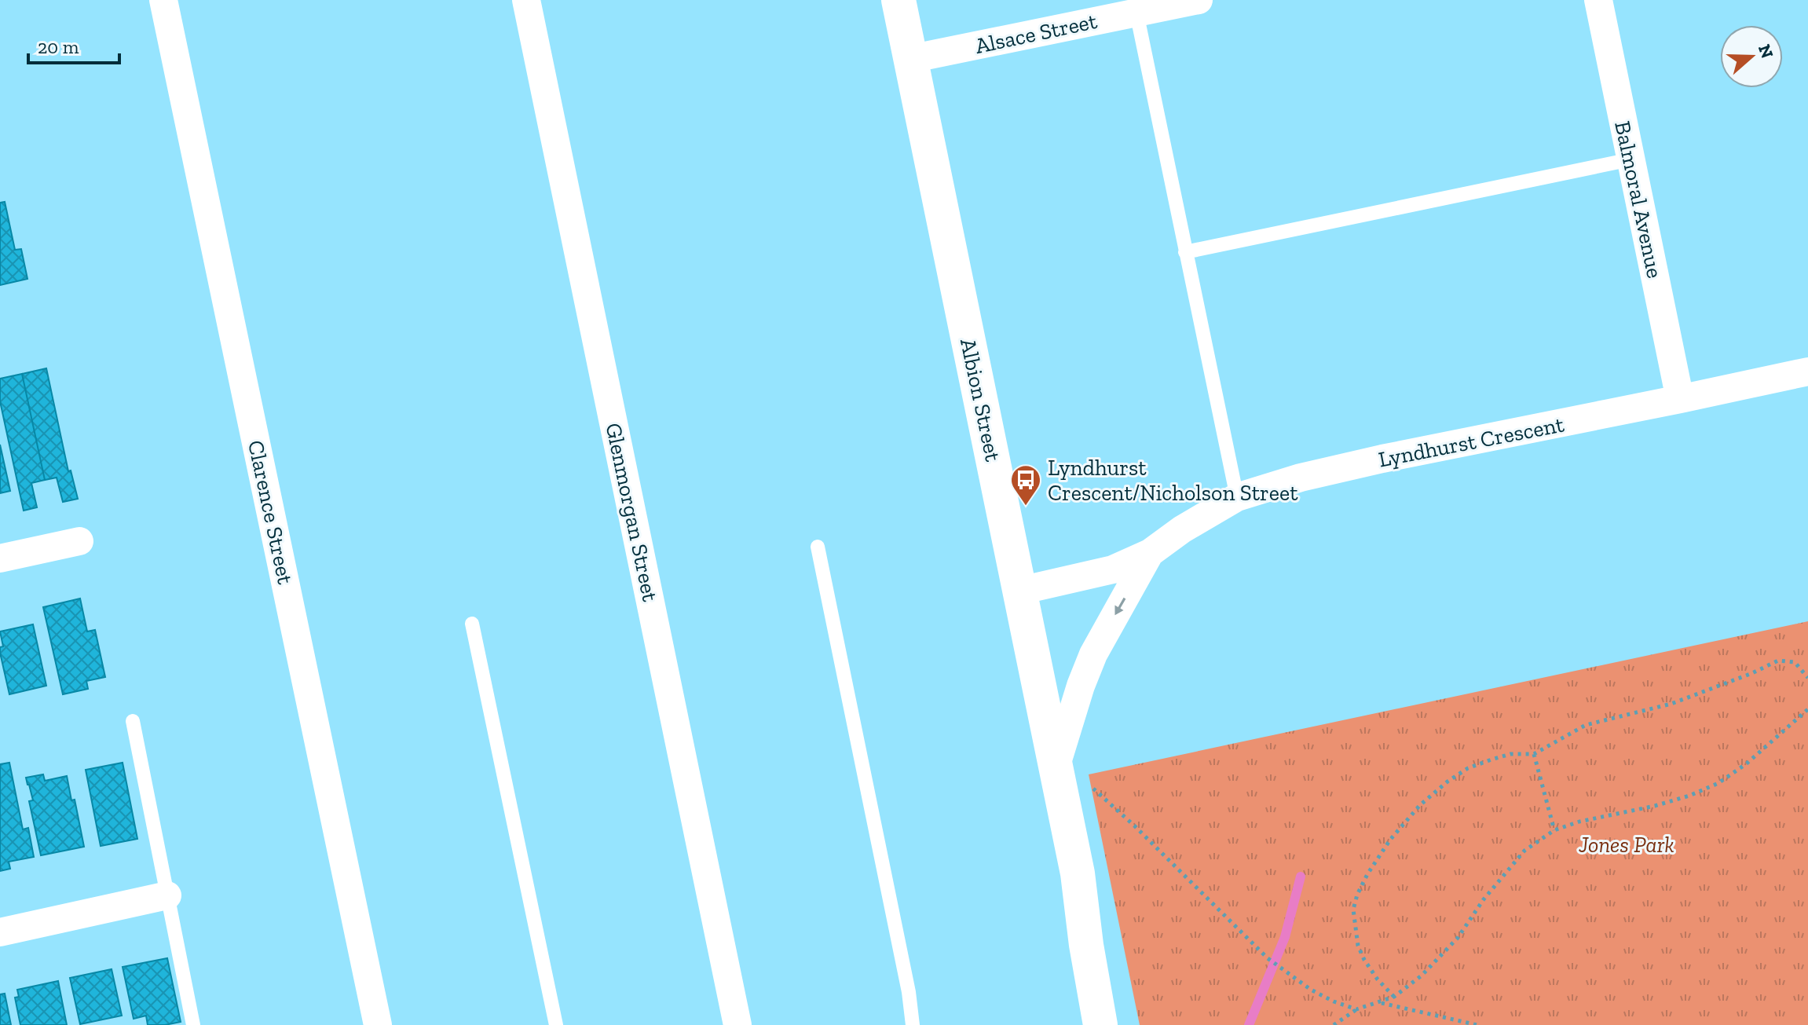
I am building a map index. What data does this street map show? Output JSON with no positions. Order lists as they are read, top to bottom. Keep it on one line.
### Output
{"streets":{"main road":["Albion Street"],"street":["Alsace Street","Balmoral Avenue","Lyndhurst Crescent","Clarence Street","Glenmorgan Street"]},"crossings":[["Alsace Street","Albion Street"],["Balmoral Avenue","Lyndhurst Crescent"],["Albion Street","Lyndhurst Crescent"]],"parks":["Jones Park"],"places":{"bus stop":["Lyndhurst Crescent/Nicholson Street"]},"scale_bar":"20 m","north":"right"}
